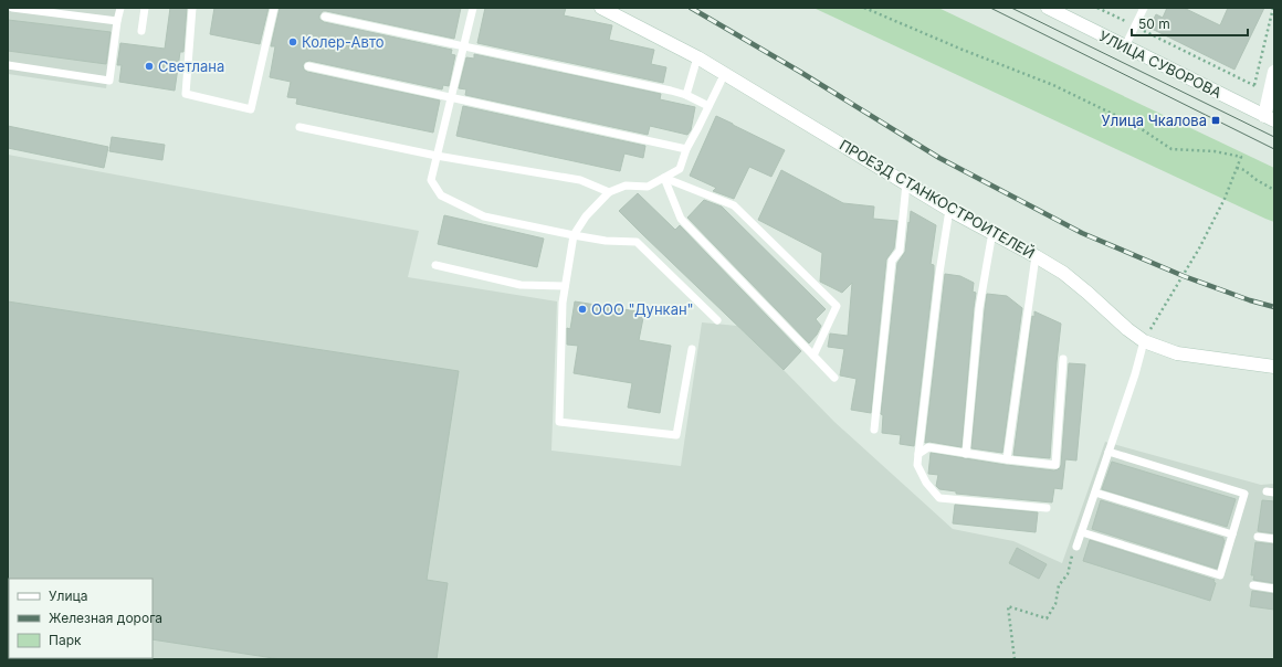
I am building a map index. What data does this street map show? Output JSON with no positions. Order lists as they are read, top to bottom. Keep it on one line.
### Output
{"streets":{"main road":["УЛИЦА СУВОРОВА","ПРОЕЗД СТАНКОСТРОИТЕЛЕЙ"]},"places":{"other":["Колер-Авто","Светлана","ООО \"Дункан\""],"transit":["Улица Чкалова"]},"legend":["Улица","Железная дорога","Парк"],"scale_bar":"50 m"}
